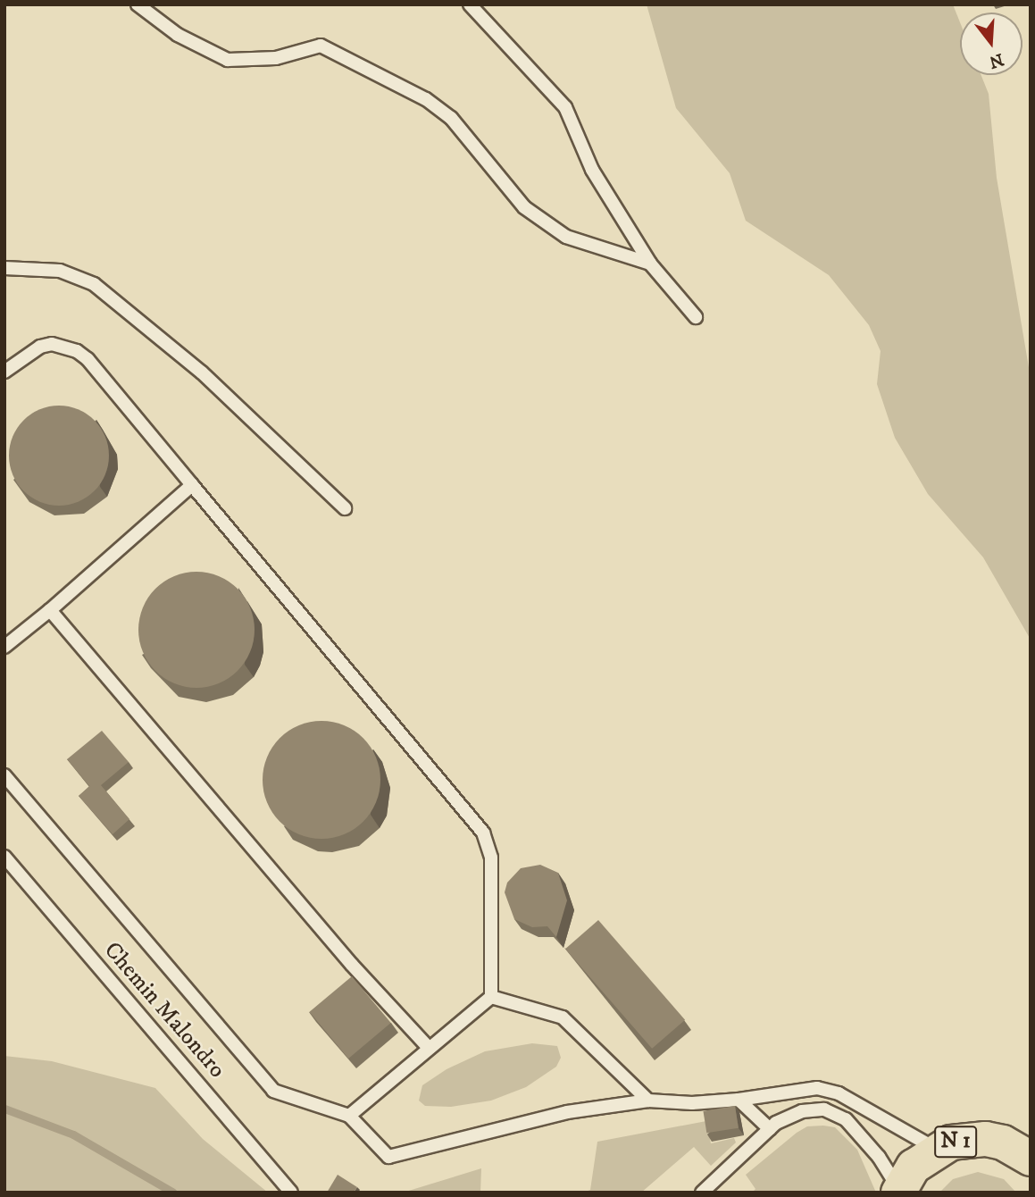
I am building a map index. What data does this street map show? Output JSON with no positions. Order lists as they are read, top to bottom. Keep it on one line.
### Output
{"streets":{"main road":["N 1"],"lane":["Chemin Malondro"]},"north":"bottom"}
